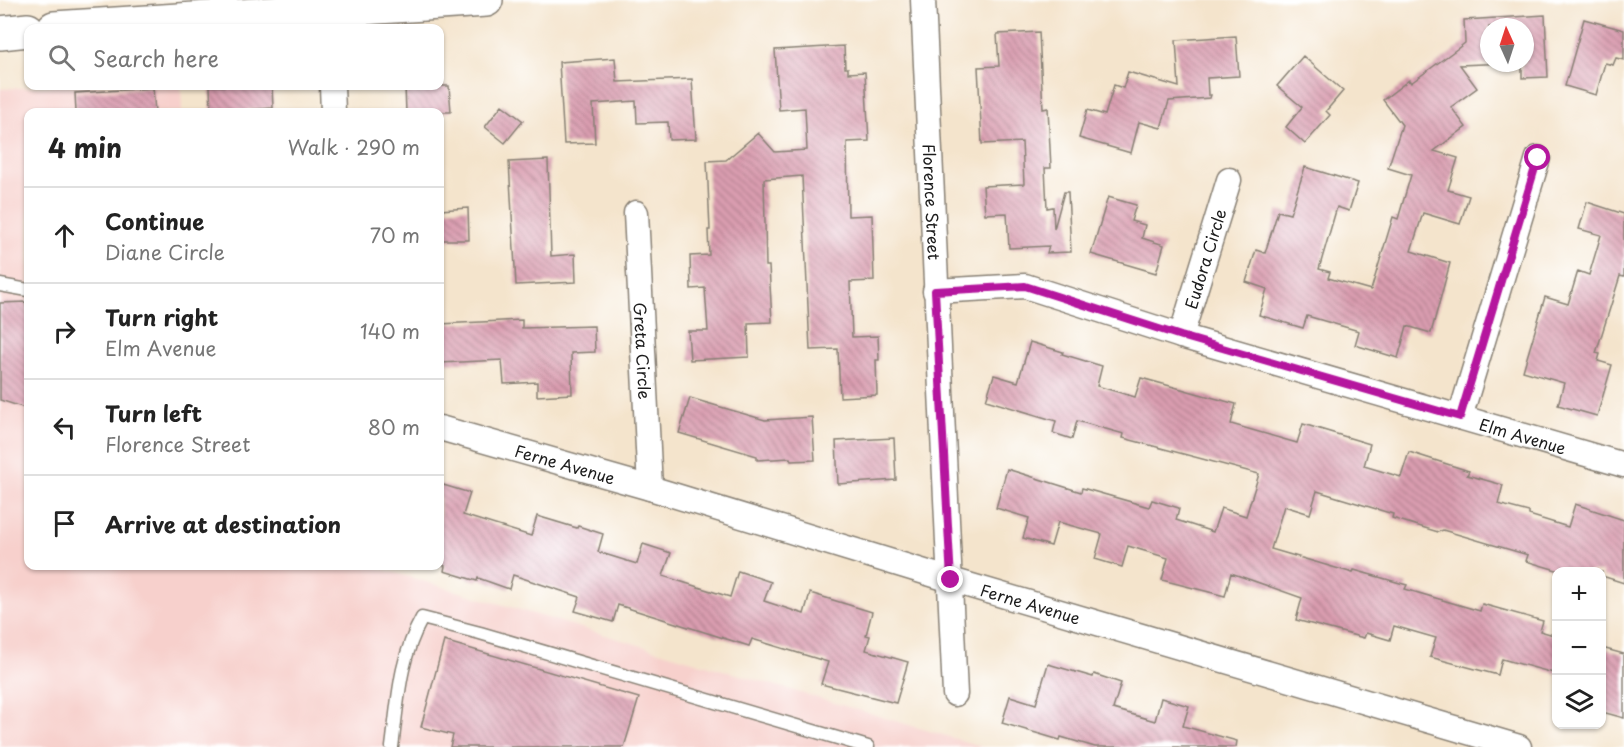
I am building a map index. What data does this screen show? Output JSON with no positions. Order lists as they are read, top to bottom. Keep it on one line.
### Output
{"streets":{"street":["Florence Street","Eudora Circle","Greta Circle","Elm Avenue","Ferne Avenue"]},"crossings":[["Florence Street","Elm Avenue"],["Florence Street","Ferne Avenue"],["Eudora Circle","Elm Avenue"],["Greta Circle","Ferne Avenue"]],"north":"top","page":{"search":"Search here","heading":["4 min","Walk · 290 m"],"list":[["Continue","Diane Circle","70 m"],["Turn right","Elm Avenue","140 m"],["Turn left","Florence Street","80 m"],"Arrive at destination"],"map_buttons":["+","−"]}}
